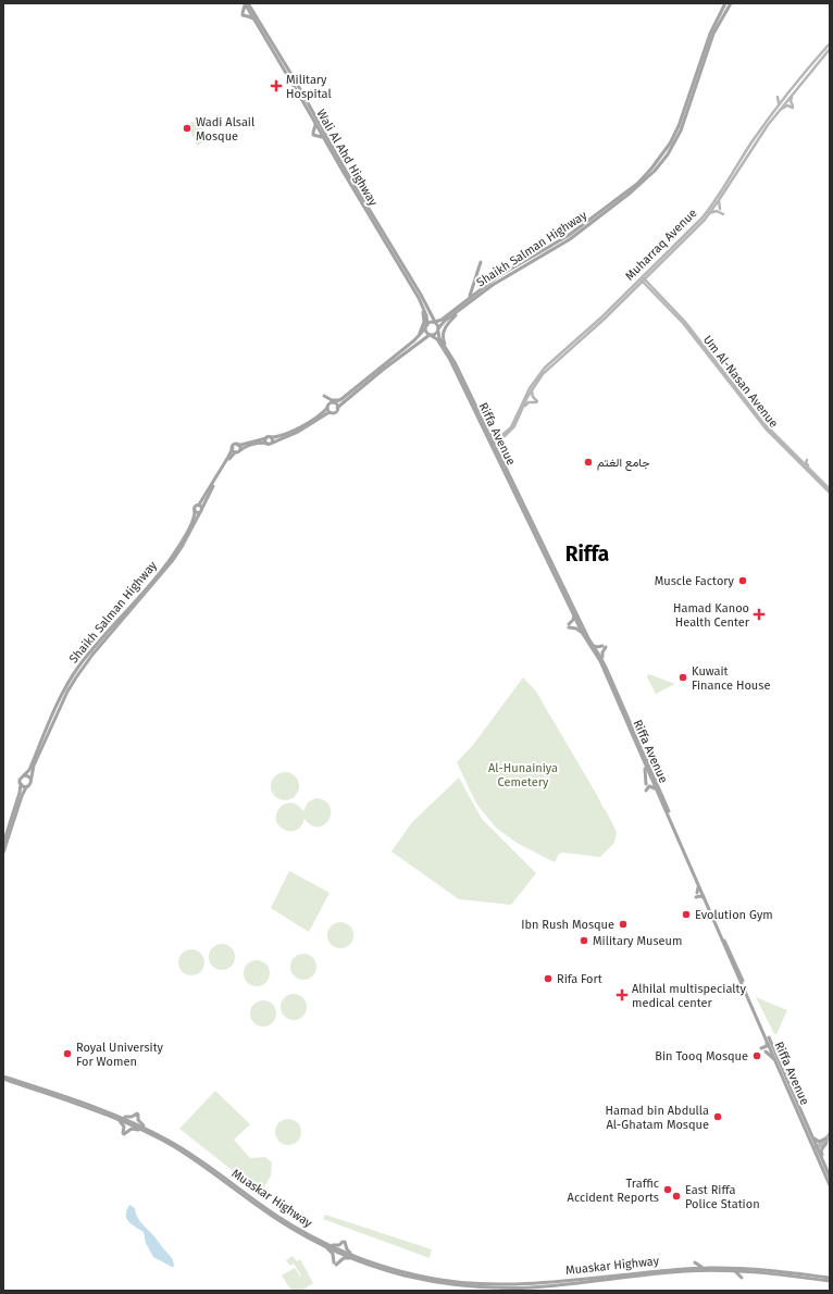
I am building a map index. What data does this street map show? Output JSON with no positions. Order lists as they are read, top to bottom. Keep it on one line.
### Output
{"streets":{"main road":["Wali Al Ahd Highway","Muharraq Avenue","Shaikh Salman Highway","Um Al-Nasan Avenue","Riffa Avenue","Muaskar Highway"]},"crossings":[["Wali Al Ahd Highway","Shaikh Salman Highway"],["Wali Al Ahd Highway","Riffa Avenue"],["Muharraq Avenue","Um Al-Nasan Avenue"],["Muharraq Avenue","Riffa Avenue"],["Shaikh Salman Highway","Riffa Avenue"]],"districts":["Riffa"],"parks":["Al-Hunainiya Cemetery"],"places":{"health":["Military Hospital","Hamad Kanoo Health Center","Alhilal multispecialty medical center"],"other":["Wadi Alsail Mosque","جامع الغتم","Muscle Factory","Kuwait Finance House","Evolution Gym","Ibn Rush Mosque","Military Museum","Rifa Fort","Royal University For Women","Bin Tooq Mosque","Hamad bin Abdulla Al-Ghatam Mosque","Traffic Accident Reports","East Riffa Police Station"]}}
